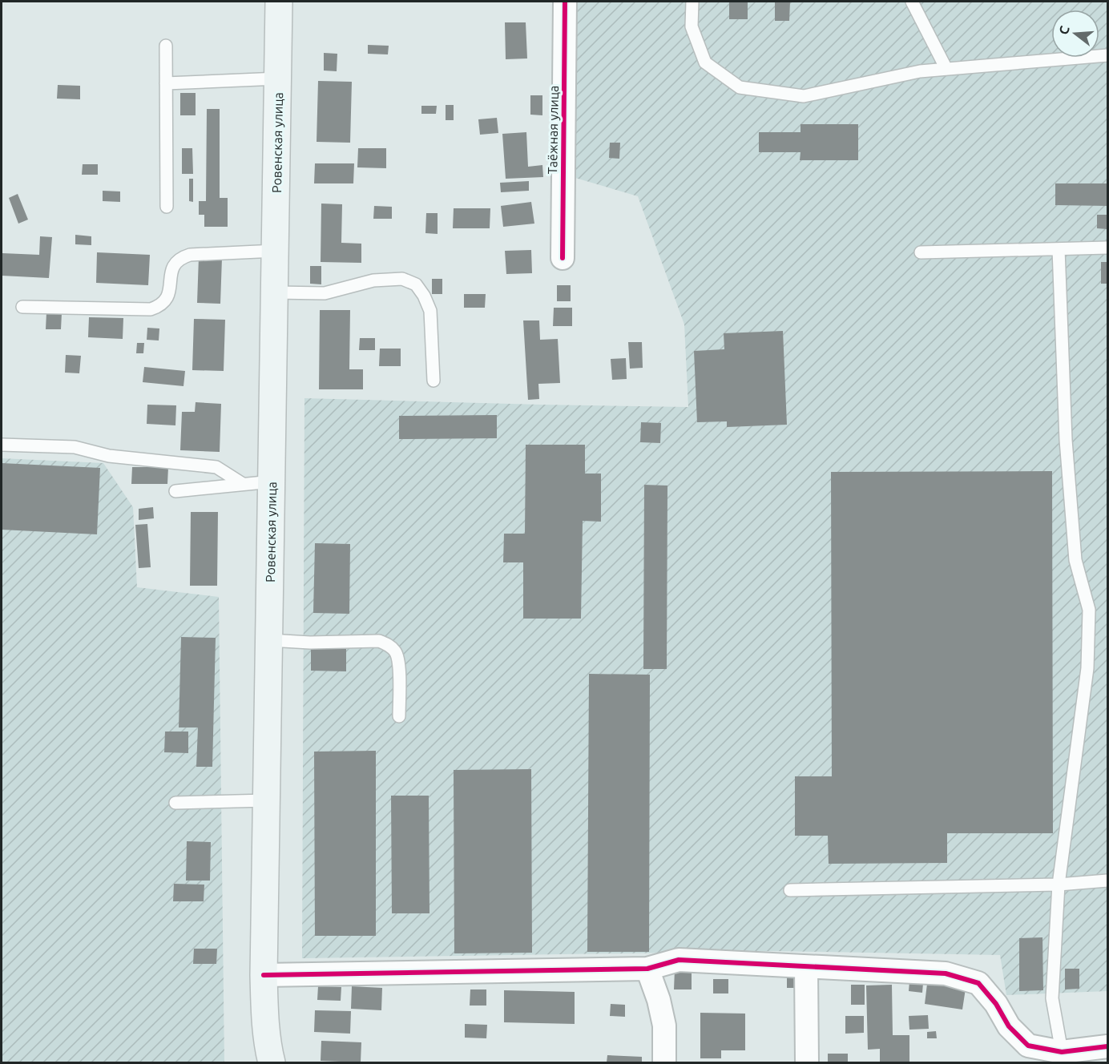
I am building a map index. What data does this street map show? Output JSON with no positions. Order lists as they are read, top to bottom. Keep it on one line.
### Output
{"streets":{"main road":["Ровенская улица"],"street":["Таёжная улица"]},"north":"left"}
